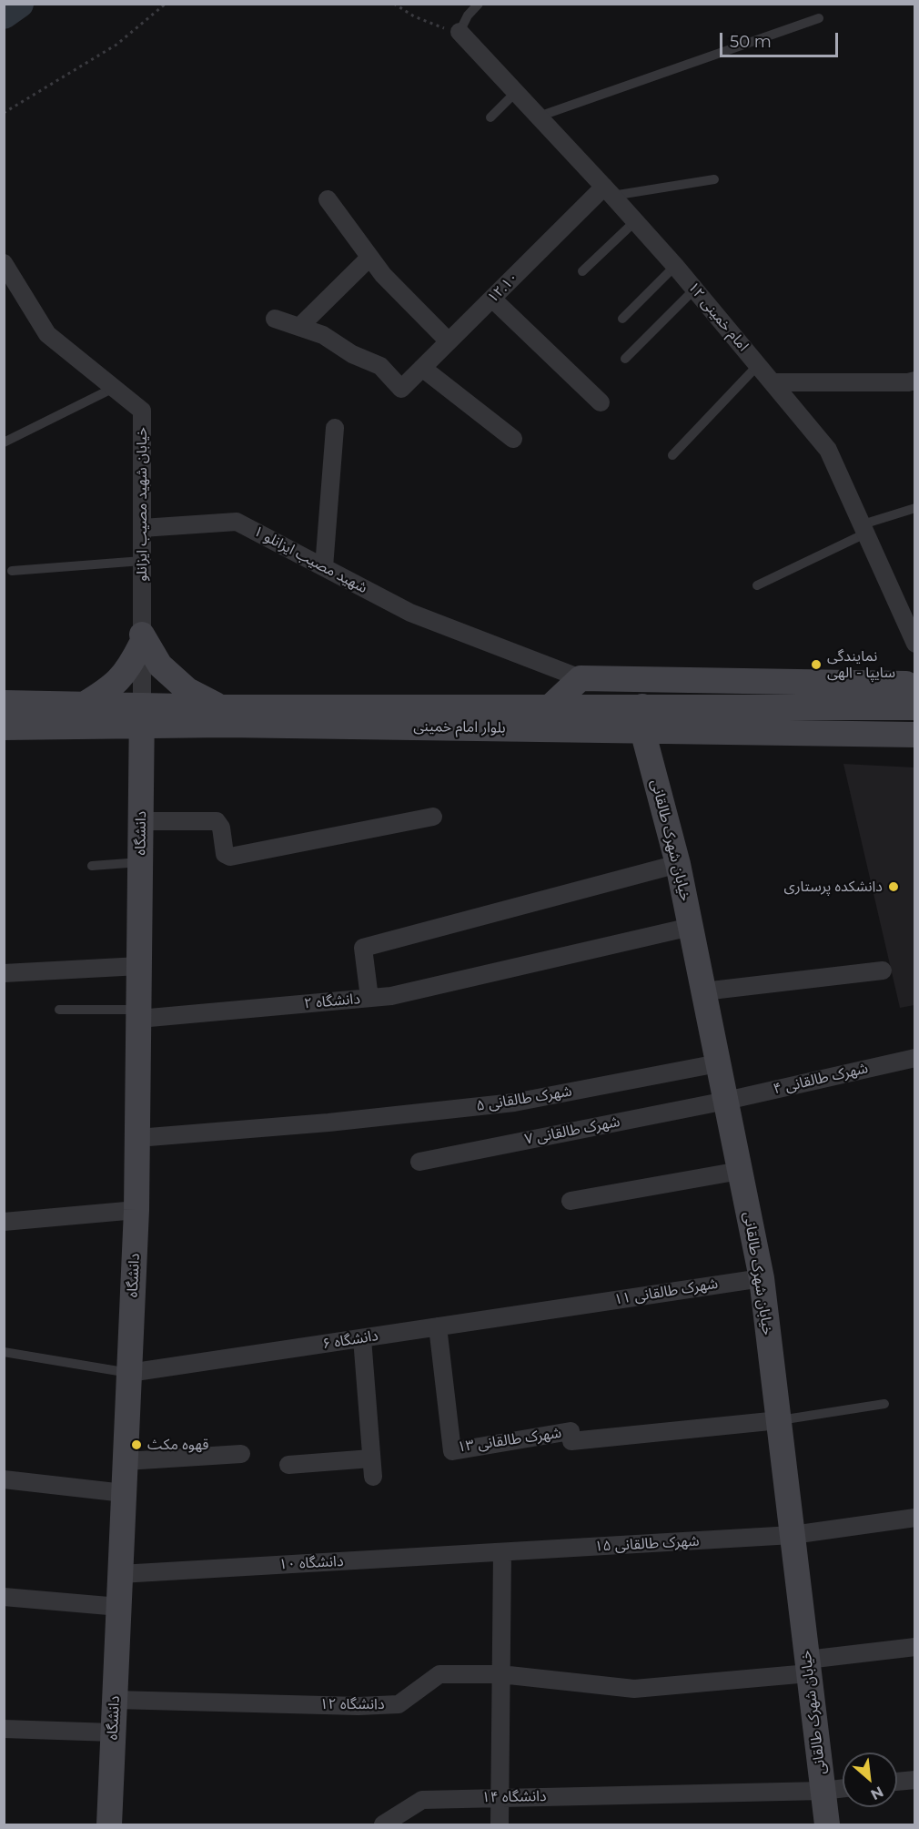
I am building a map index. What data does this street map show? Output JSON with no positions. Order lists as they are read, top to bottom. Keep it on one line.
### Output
{"streets":{"main road":["بلوار امام خمینی","دانشگاه","خیابان شهرک طالقانی"],"street":["۱۲.۱۰","امام خمینی ۱۲","خیابان شهید مصیب ایزانلو","شهید مصیب ایزانلو ۱","دانشگاه ۲","شهرک طالقانی ۴","شهرک طالقانی ۵","شهرک طالقانی ۷","شهرک طالقانی ۱۱","دانشگاه ۶","شهرک طالقانی ۱۳","شهرک طالقانی ۱۵","دانشگاه ۱۰","دانشگاه ۱۲","دانشگاه ۱۴"]},"crossings":[["۱۲.۱۰","امام خمینی ۱۲"],["خیابان شهید مصیب ایزانلو","شهید مصیب ایزانلو ۱"],["خیابان شهید مصیب ایزانلو","بلوار امام خمینی"],["خیابان شهید مصیب ایزانلو","دانشگاه"],["بلوار امام خمینی","دانشگاه"],["بلوار امام خمینی","خیابان شهرک طالقانی"],["دانشگاه","دانشگاه ۲"],["دانشگاه","شهرک طالقانی ۵"],["دانشگاه","دانشگاه ۶"],["دانشگاه","دانشگاه ۱۰"],["دانشگاه","دانشگاه ۱۲"],["خیابان شهرک طالقانی","دانشگاه ۲"],["خیابان شهرک طالقانی","شهرک طالقانی ۴"],["خیابان شهرک طالقانی","شهرک طالقانی ۵"],["خیابان شهرک طالقانی","شهرک طالقانی ۷"],["خیابان شهرک طالقانی","شهرک طالقانی ۱۱"],["خیابان شهرک طالقانی","شهرک طالقانی ۱۳"],["خیابان شهرک طالقانی","شهرک طالقانی ۱۵"],["خیابان شهرک طالقانی","دانشگاه ۱۲"],["خیابان شهرک طالقانی","دانشگاه ۱۴"],["شهرک طالقانی ۴","شهرک طالقانی ۷"],["شهرک طالقانی ۱۱","دانشگاه ۶"],["دانشگاه ۶","شهرک طالقانی ۱۳"],["شهرک طالقانی ۱۵","دانشگاه ۱۰"]],"places":["نمایندگی سایپا - الهی","دانشکده پرستاری","قهوه مکث"],"scale_bar":"50 m","north":"bottom right"}
